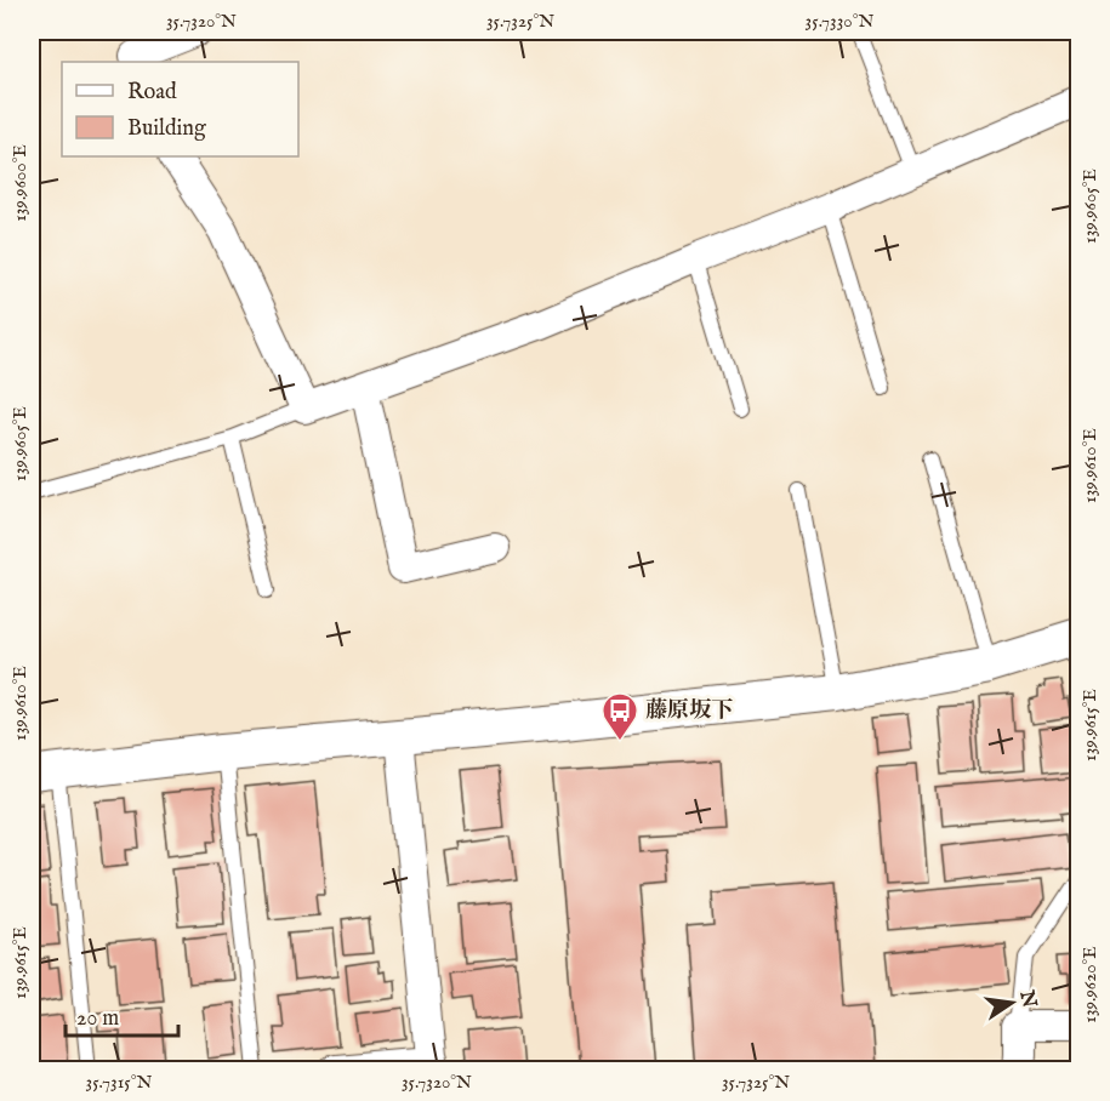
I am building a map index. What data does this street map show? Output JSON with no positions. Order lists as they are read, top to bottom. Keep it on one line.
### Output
{"places":{"bus stop":["藤原坂下"]},"legend":["Road","Building"],"scale_bar":"20 m","north":"right","coordinates":["35.7320°N","35.7325°N","35.7330°N","139.9600°E","139.9605°E","139.9610°E","139.9615°E","139.9620°E","35.7315°N"]}
